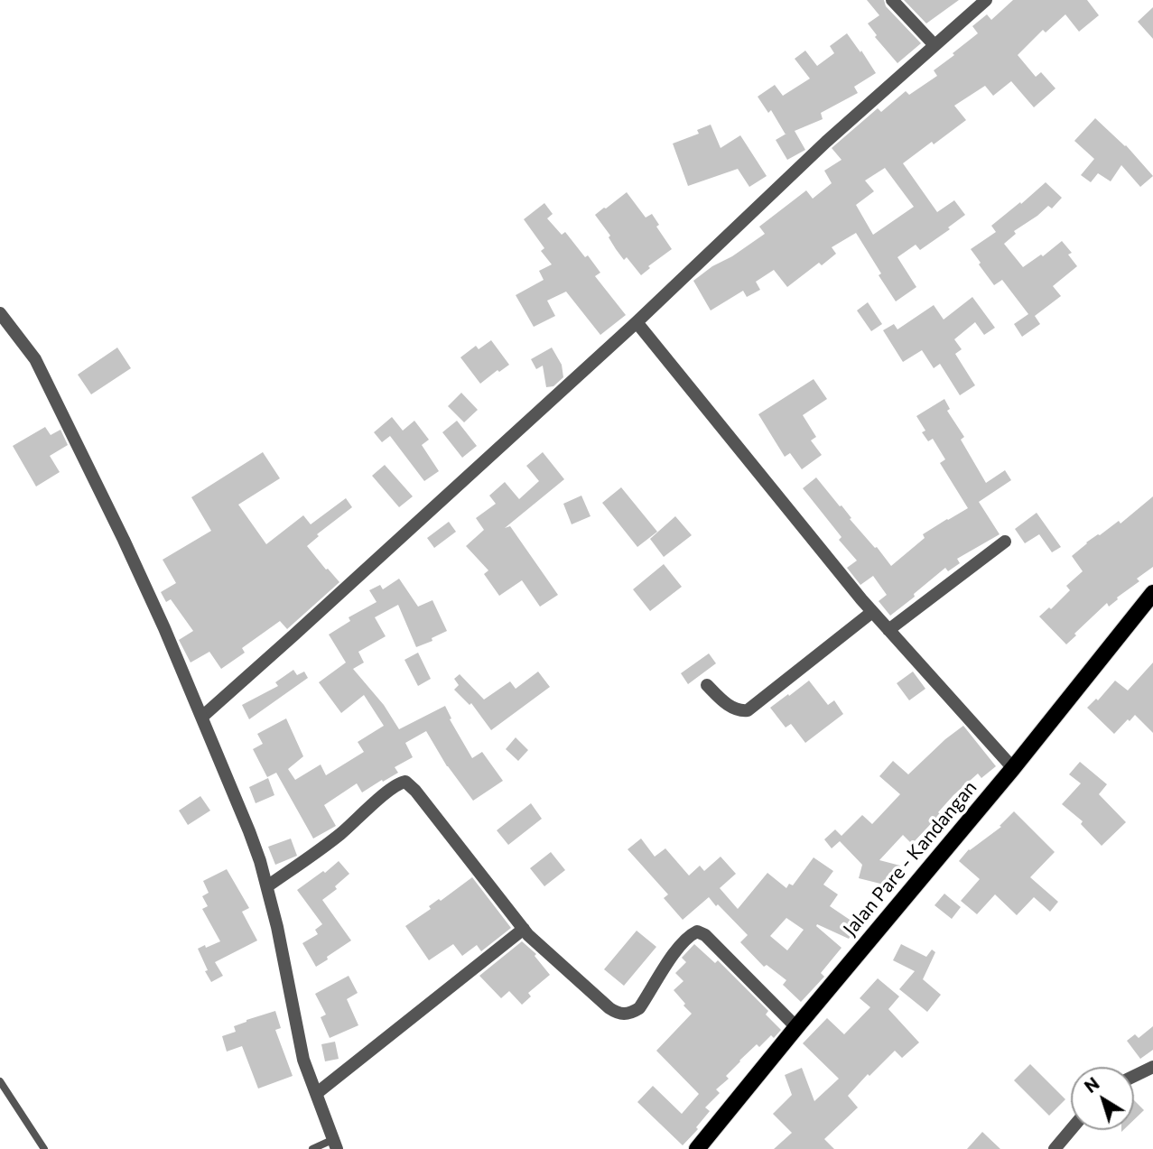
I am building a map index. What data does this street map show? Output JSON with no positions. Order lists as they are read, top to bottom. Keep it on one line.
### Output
{"streets":{"main road":["Jalan Pare - Kandangan"]},"north":"top left"}
